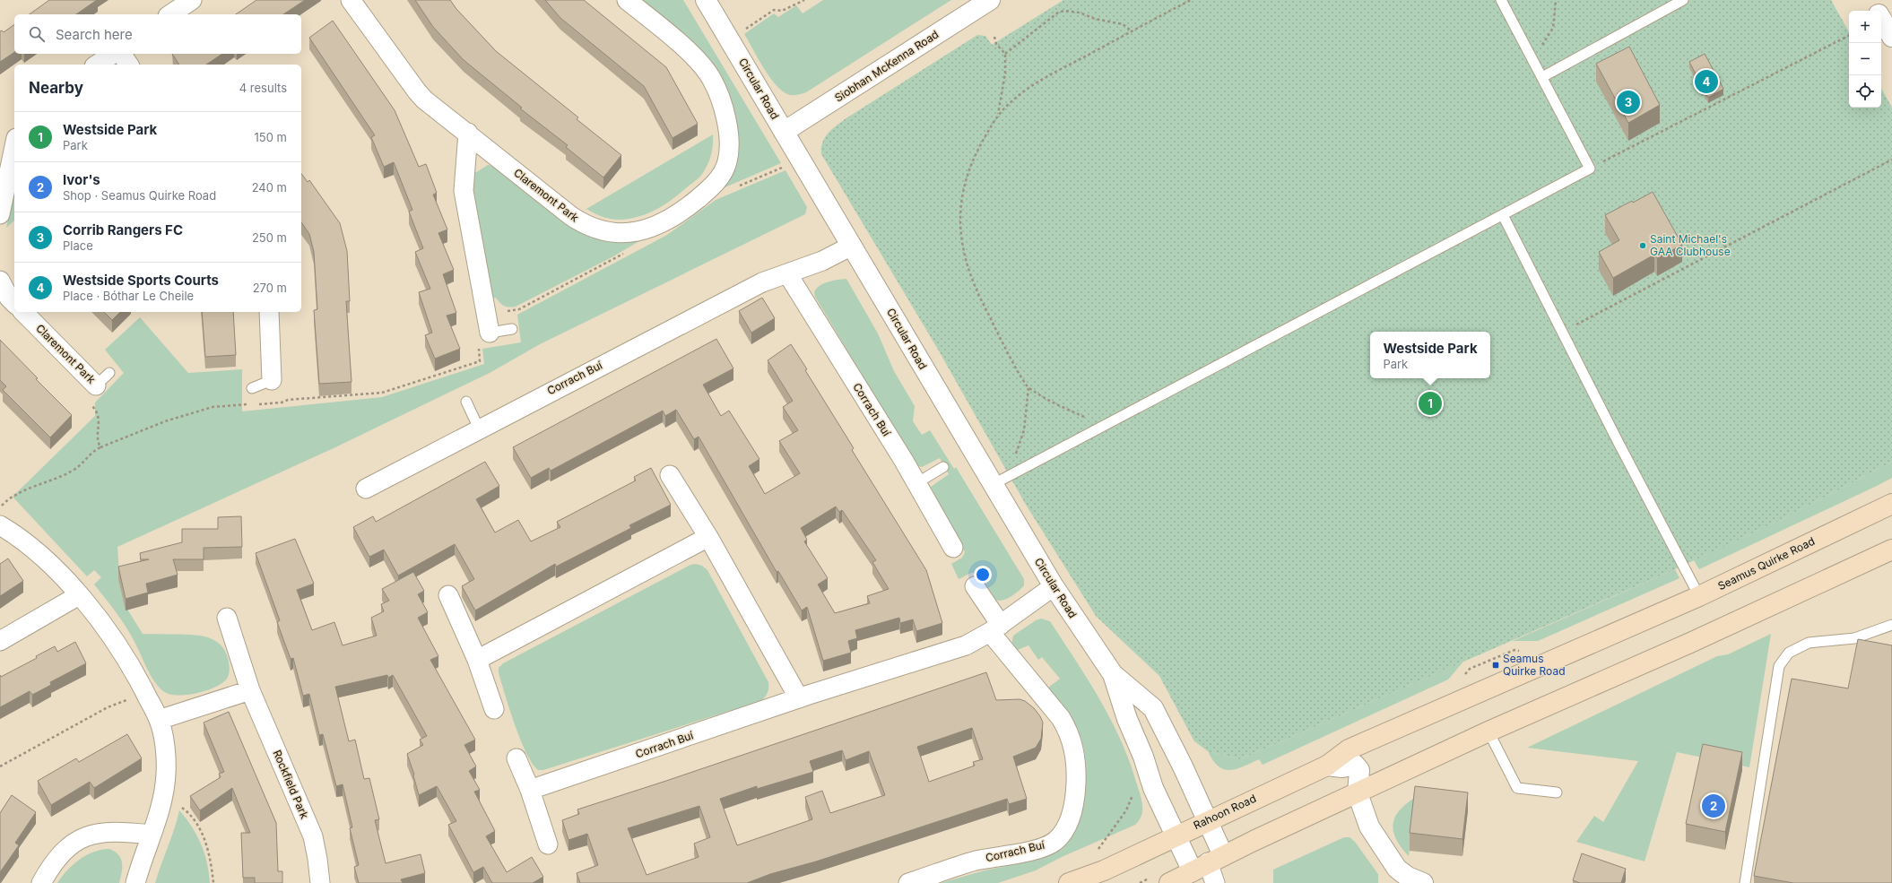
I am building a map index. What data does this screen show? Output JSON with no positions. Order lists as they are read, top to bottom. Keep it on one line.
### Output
{"streets":{"main road":["Seamus Quirke Road","Rahoon Road"],"street":["Siobhan McKenna Road","Circular Road","Claremont Park","Corrach Buí","Rockfield Park"]},"crossings":[["Siobhan McKenna Road","Circular Road"],["Circular Road","Corrach Buí"],["Circular Road","Rahoon Road"],["Seamus Quirke Road","Rahoon Road"]],"places":{"other":["Saint Michael's GAA Clubhouse"],"transit":["Seamus Quirke Road"]},"page":{"map_buttons":["+","−"],"search":"Search here","heading":["Nearby","4 results"],"pins":["4","3","1","2"],"list":[{"mark":"1","name":"Westside Park","note":"Park","value":"150 m"},{"mark":"2","name":"Ivor's","note":"Shop · Seamus Quirke Road","value":"240 m"},{"mark":"3","name":"Corrib Rangers FC","note":"Place","value":"250 m"},{"mark":"4","name":"Westside Sports Courts","note":"Place · Bóthar Le Cheile","value":"270 m"}],"popup":["Westside Park","Park"]}}
